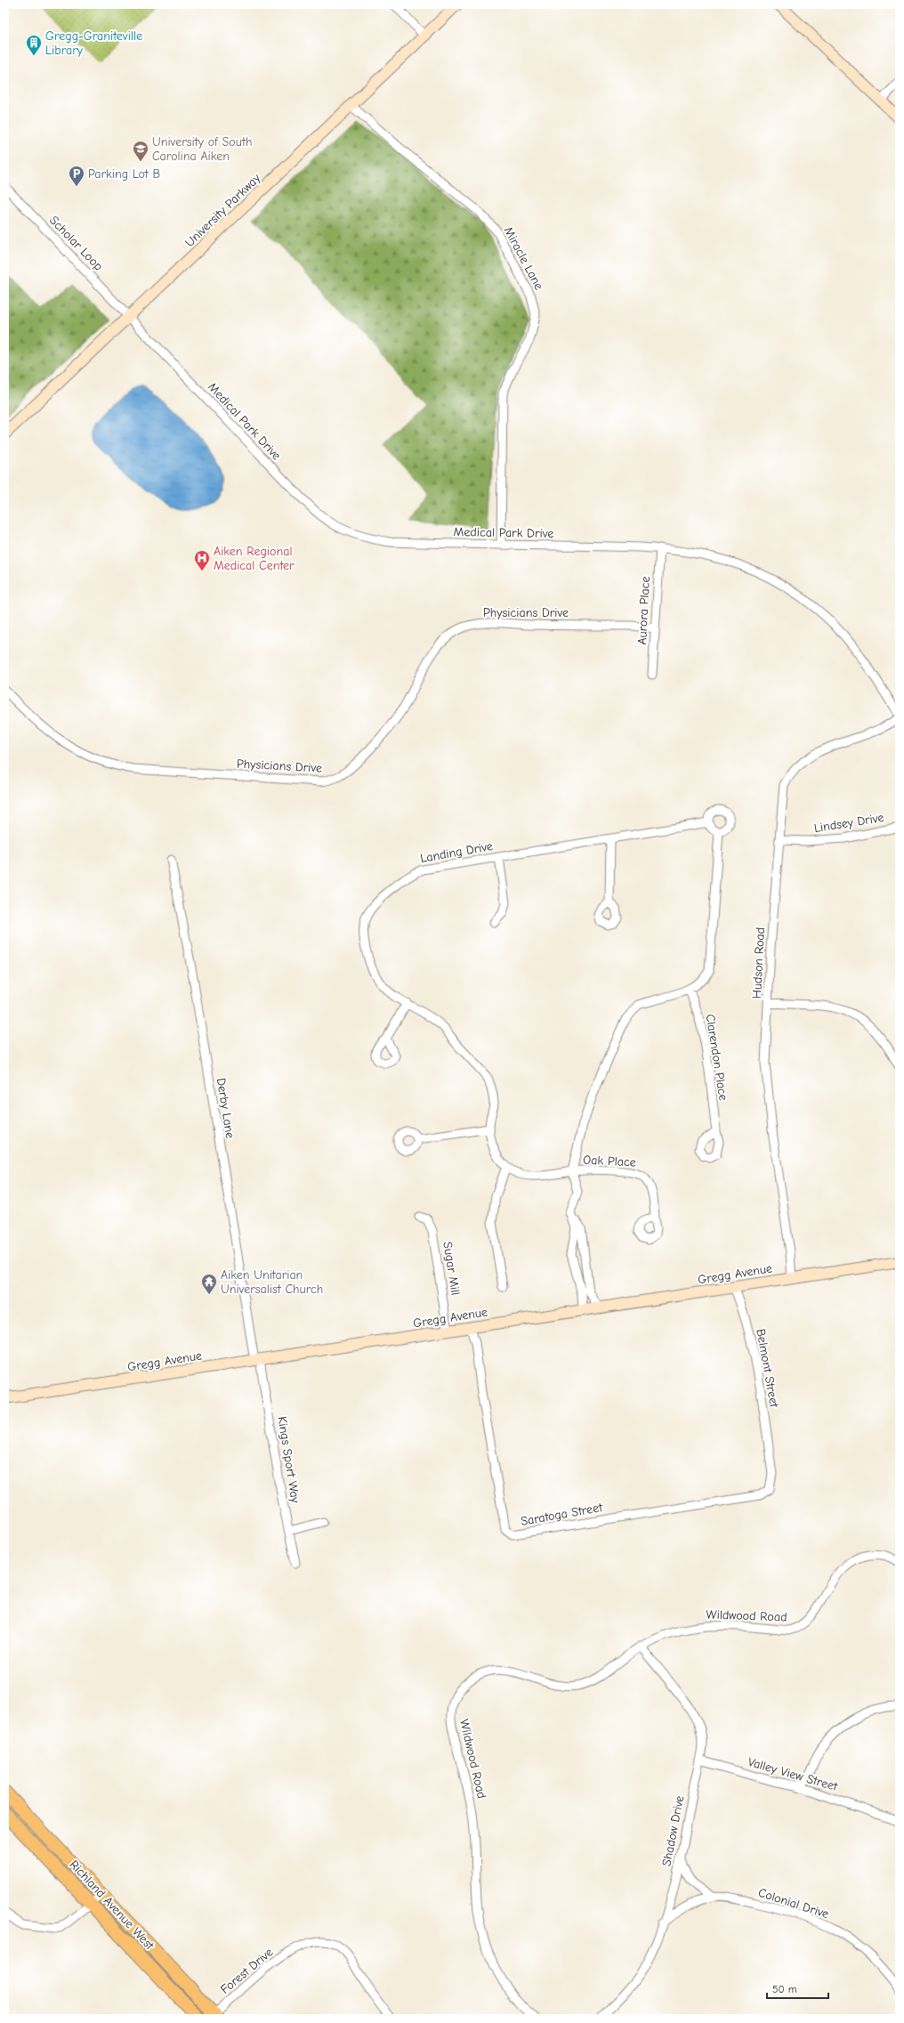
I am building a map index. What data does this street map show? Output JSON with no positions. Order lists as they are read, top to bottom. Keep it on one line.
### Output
{"streets":{"main road":["Richland Avenue West"],"street":["University Parkway","Scholar Loop","Miracle Lane","Medical Park Drive","Aurora Place","Physicians Drive","Lindsey Drive","Landing Drive","Hudson Road","Clarendon Place","Derby Lane","Oak Place","Sugar Mill","Gregg Avenue","Belmont Street","Kings Sport Way","Saratoga Street","Wildwood Road","Valley View Street","Shadow Drive","Colonial Drive","Forest Drive"]},"crossings":[["University Parkway","Scholar Loop"],["University Parkway","Miracle Lane"],["University Parkway","Medical Park Drive"],["Scholar Loop","Medical Park Drive"],["Miracle Lane","Medical Park Drive"],["Medical Park Drive","Aurora Place"],["Medical Park Drive","Hudson Road"],["Aurora Place","Physicians Drive"],["Lindsey Drive","Hudson Road"],["Hudson Road","Gregg Avenue"],["Derby Lane","Gregg Avenue"],["Derby Lane","Kings Sport Way"],["Sugar Mill","Gregg Avenue"],["Gregg Avenue","Belmont Street"],["Gregg Avenue","Kings Sport Way"],["Gregg Avenue","Saratoga Street"],["Belmont Street","Saratoga Street"],["Wildwood Road","Shadow Drive"],["Valley View Street","Shadow Drive"],["Shadow Drive","Colonial Drive"],["Richland Avenue West","Forest Drive"]],"places":{"building":["Gregg-Graniteville Library"],"school or university":["University of South Carolina Aiken"],"parking":["Parking Lot B"],"hospital":["Aiken Regional Medical Center"],"temple":["Aiken Unitarian Universalist Church"]},"scale_bar":"50 m"}
